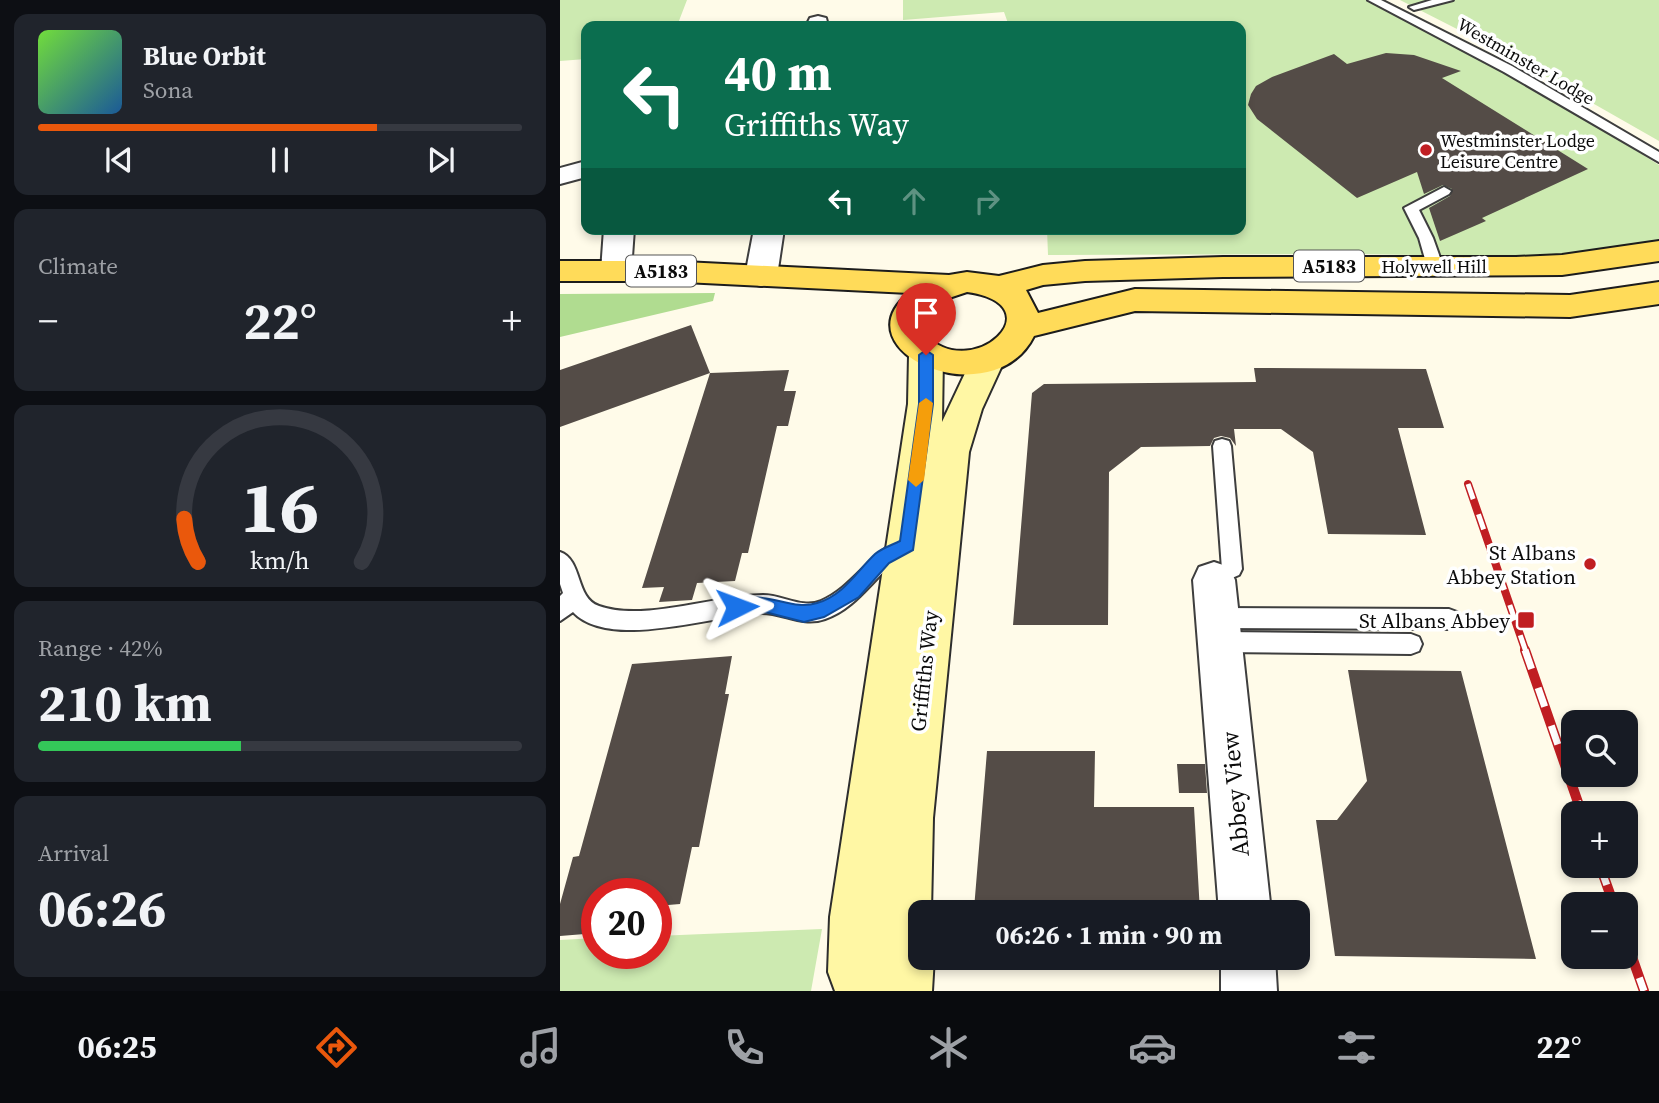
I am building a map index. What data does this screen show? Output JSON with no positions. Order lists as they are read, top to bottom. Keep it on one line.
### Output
{"streets":{"main road":["A5183","Holywell Hill"],"street":["Griffiths Way","Abbey View"],"lane":["Westminster Lodge"]},"crossings":[["A5183","Holywell Hill"],["A5183","Griffiths Way"],["Holywell Hill","Griffiths Way"]],"places":{"other":["Westminster Lodge Leisure Centre","St Albans Abbey Station"],"transit":["St Albans Abbey"]},"page":{"turn":["40 m","Griffiths Way"],"song":["Blue Orbit","Sona"],"tile":["Climate",["Range · 42%","210 km"],["Arrival","06:26"]],"heat":["−","22°","+"],"map_buttons":["+","−"],"limit":"20","trip":"06:26 · 1 min · 90 m","tabs":["06:25","22°"],"gauge":["16","km/h"]}}
